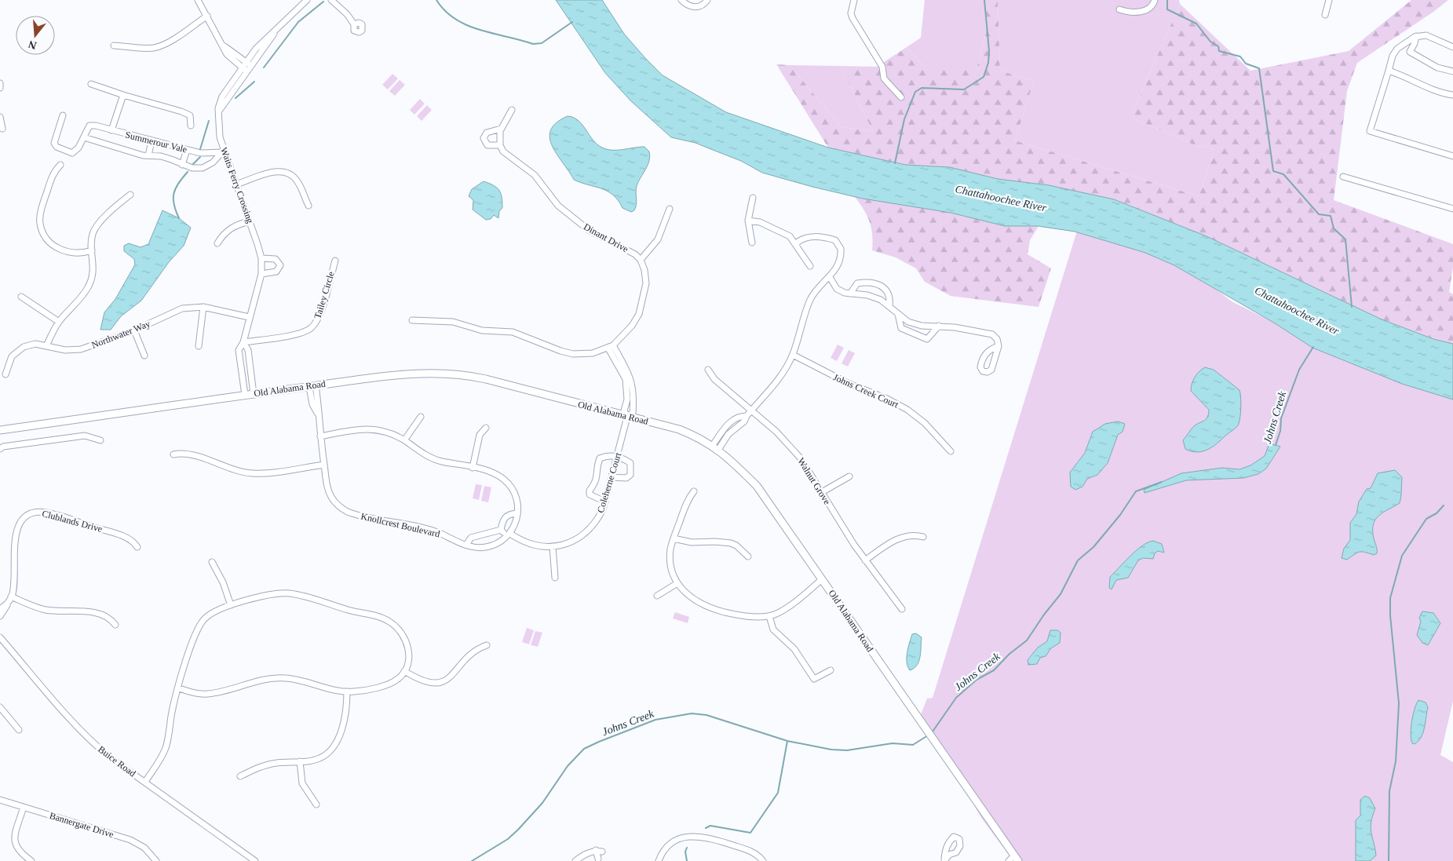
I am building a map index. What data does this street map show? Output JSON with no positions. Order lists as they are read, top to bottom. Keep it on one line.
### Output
{"streets":{"main road":["Old Alabama Road"],"street":["Summerour Vale","Waits Ferry Crossing","Dinant Drive","Tailey Circle","Northwater Way","Johns Creek Court","Walnut Grove","Coleherne Court","Clublands Drive","Knollcrest Boulevard","Buice Road","Bannergate Drive"]},"crossings":[["Summerour Vale","Waits Ferry Crossing"],["Waits Ferry Crossing","Tailey Circle"],["Waits Ferry Crossing","Northwater Way"],["Waits Ferry Crossing","Old Alabama Road"],["Old Alabama Road","Coleherne Court"],["Old Alabama Road","Knollcrest Boulevard"],["Coleherne Court","Knollcrest Boulevard"]],"water":["Chattahoochee River","Johns Creek"],"north":"bottom"}
